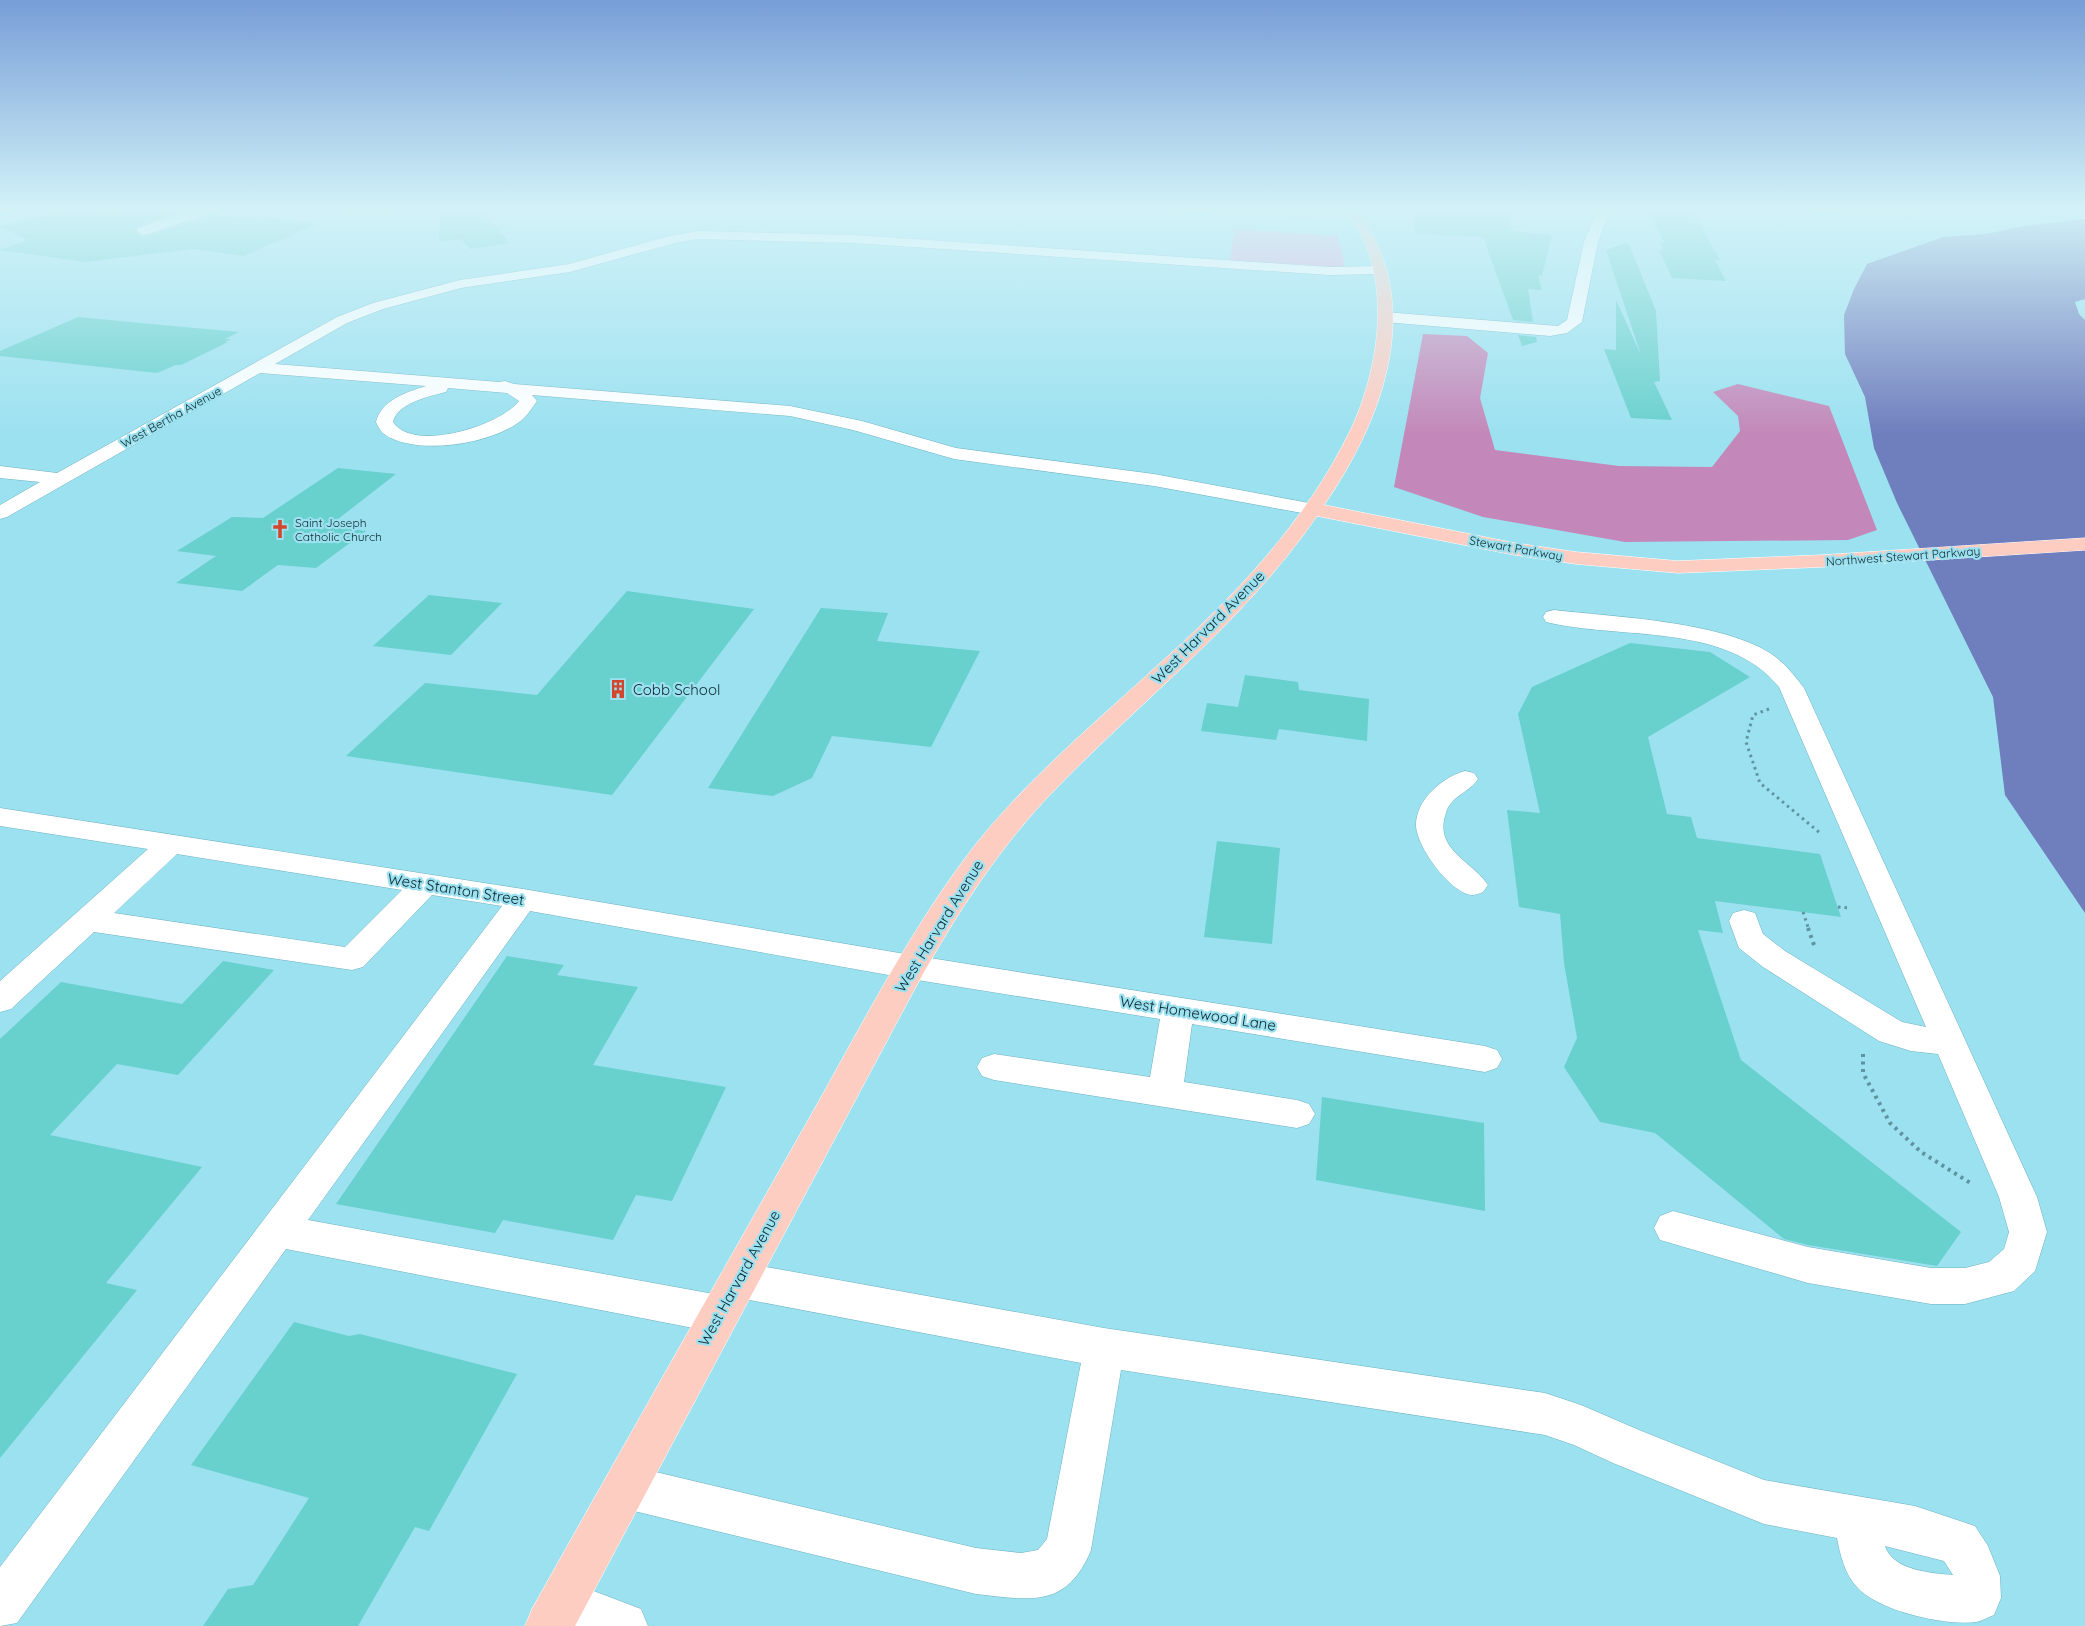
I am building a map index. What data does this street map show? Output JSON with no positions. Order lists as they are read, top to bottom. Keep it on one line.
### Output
{"streets":{"main road":["Stewart Parkway","Northwest Stewart Parkway","West Harvard Avenue"],"street":["West Bertha Avenue","West Stanton Street","West Homewood Lane"]},"crossings":[["Stewart Parkway","Northwest Stewart Parkway"],["Stewart Parkway","West Harvard Avenue"],["West Harvard Avenue","West Stanton Street"],["West Harvard Avenue","West Homewood Lane"],["West Stanton Street","West Homewood Lane"]],"places":{"church":["Saint Joseph Catholic Church"],"building":["Cobb School"]}}
